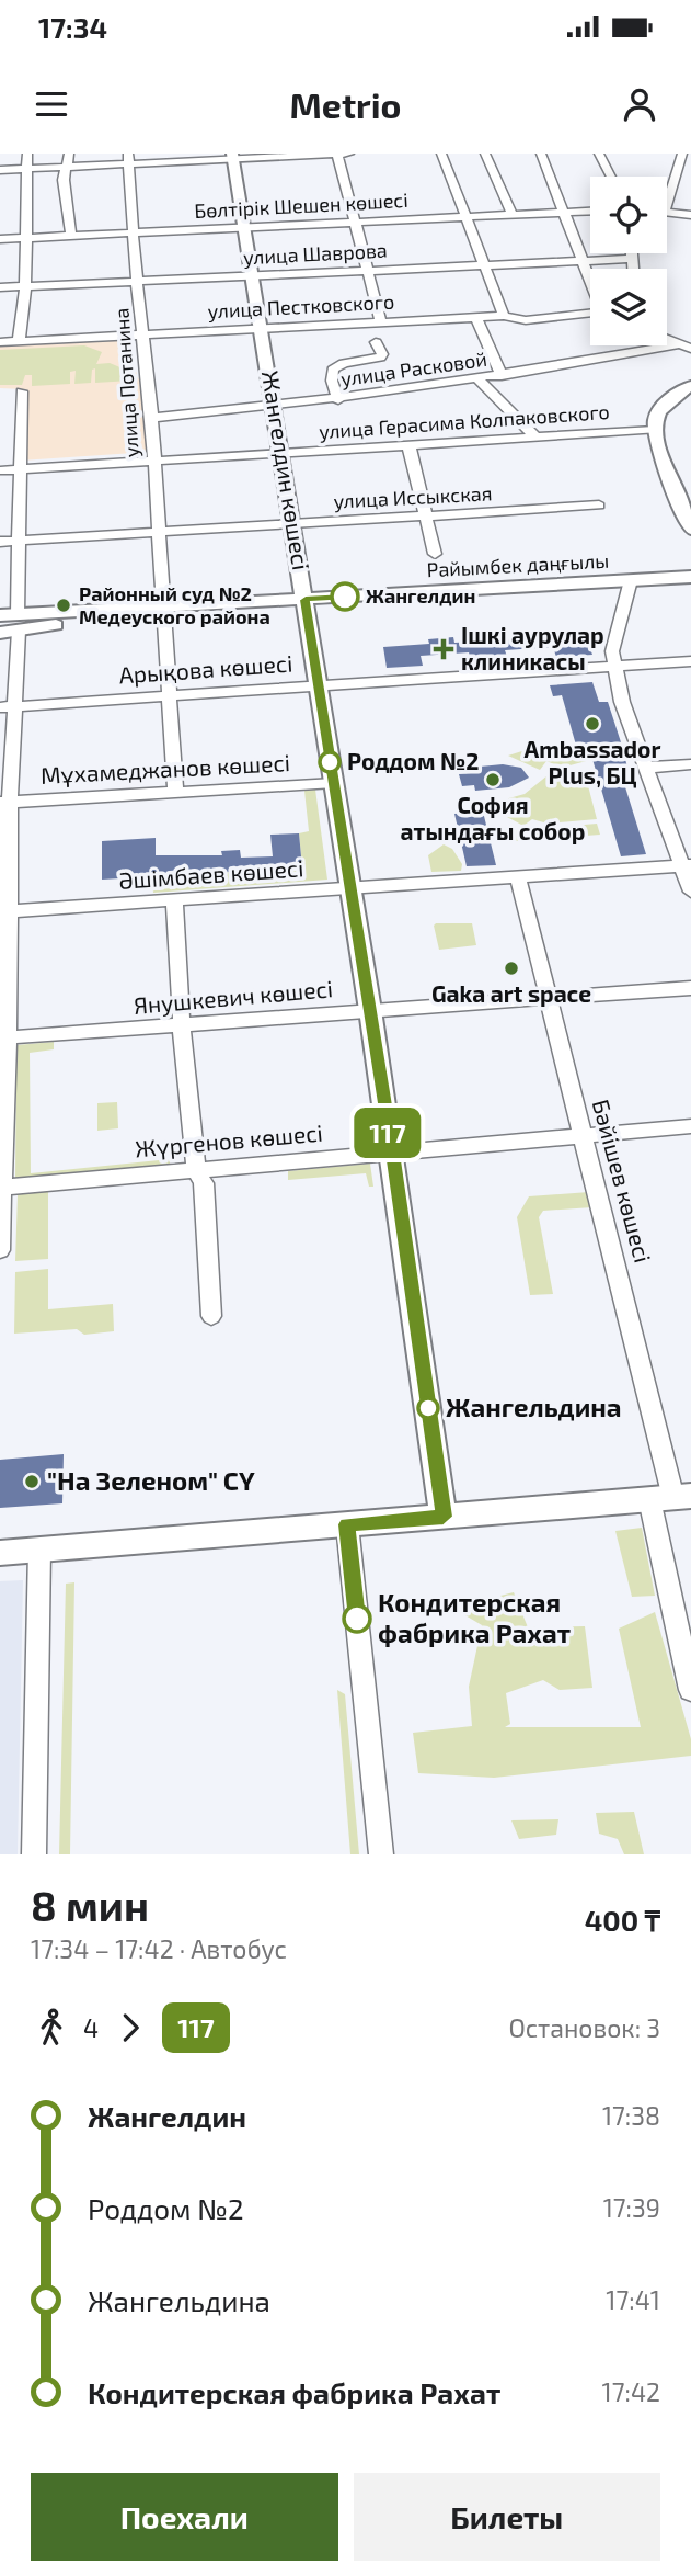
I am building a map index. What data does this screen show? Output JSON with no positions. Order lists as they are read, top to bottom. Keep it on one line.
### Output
{"streets":{"main road":["Жангелдин көшесі","Райымбек даңғылы"],"street":["Бөлтірік Шешен көшесі","улица Шаврова","улица Пестковского","улица Расковой","улица Потанина","улица Герасима Колпаковского","улица Иссыкская","Арықова көшесі","Мұхамеджанов көшесі","Әшімбаев көшесі","Янушкевич көшесі","Жүргенов көшесі","Бәйішев көшесі"]},"crossings":[["Бөлтірік Шешен көшесі","улица Потанина"],["Бөлтірік Шешен көшесі","Жангелдин көшесі"],["улица Шаврова","улица Потанина"],["улица Шаврова","Жангелдин көшесі"],["улица Пестковского","улица Потанина"],["улица Пестковского","Жангелдин көшесі"],["улица Расковой","улица Потанина"],["улица Расковой","Жангелдин көшесі"],["улица Потанина","улица Герасима Колпаковского"],["улица Потанина","улица Иссыкская"],["улица Потанина","Райымбек даңғылы"],["улица Потанина","Арықова көшесі"],["улица Потанина","Мұхамеджанов көшесі"],["улица Герасима Колпаковского","Жангелдин көшесі"],["Жангелдин көшесі","улица Иссыкская"],["Жангелдин көшесі","Райымбек даңғылы"],["Жангелдин көшесі","Арықова көшесі"],["Жангелдин көшесі","Мұхамеджанов көшесі"],["Жангелдин көшесі","Әшімбаев көшесі"],["Жангелдин көшесі","Янушкевич көшесі"],["Жангелдин көшесі","Жүргенов көшесі"],["Әшімбаев көшесі","Бәйішев көшесі"],["Янушкевич көшесі","Бәйішев көшесі"],["Жүргенов көшесі","Бәйішев көшесі"]],"places":{"other":["Жангелдин","Районный суд №2 Медеуского района","Ambassador Plus, БЦ","Роддом №2","София атындағы собор","Gaka art space","Жангельдина","\"На Зеленом\" СҮ","Кондитерская фабрика Рахат"],"health":["Ішкі аурулар клиникасы"]},"lines":["bus line 117"],"page":{"status":"17:34","header":"Metrio","on_map":"117","heading":["8 мин","17:34 – 17:42 · Автобус","400 ₸"],"legs":["4","117","Остановок: 3"],"list":[{"name":"Жангелдин","value":"17:38"},{"name":"Роддом №2","value":"17:39"},{"name":"Жангельдина","value":"17:41"},{"name":"Кондитерская фабрика Рахат","value":"17:42"}],"buttons":["Поехали","Билеты"]}}
